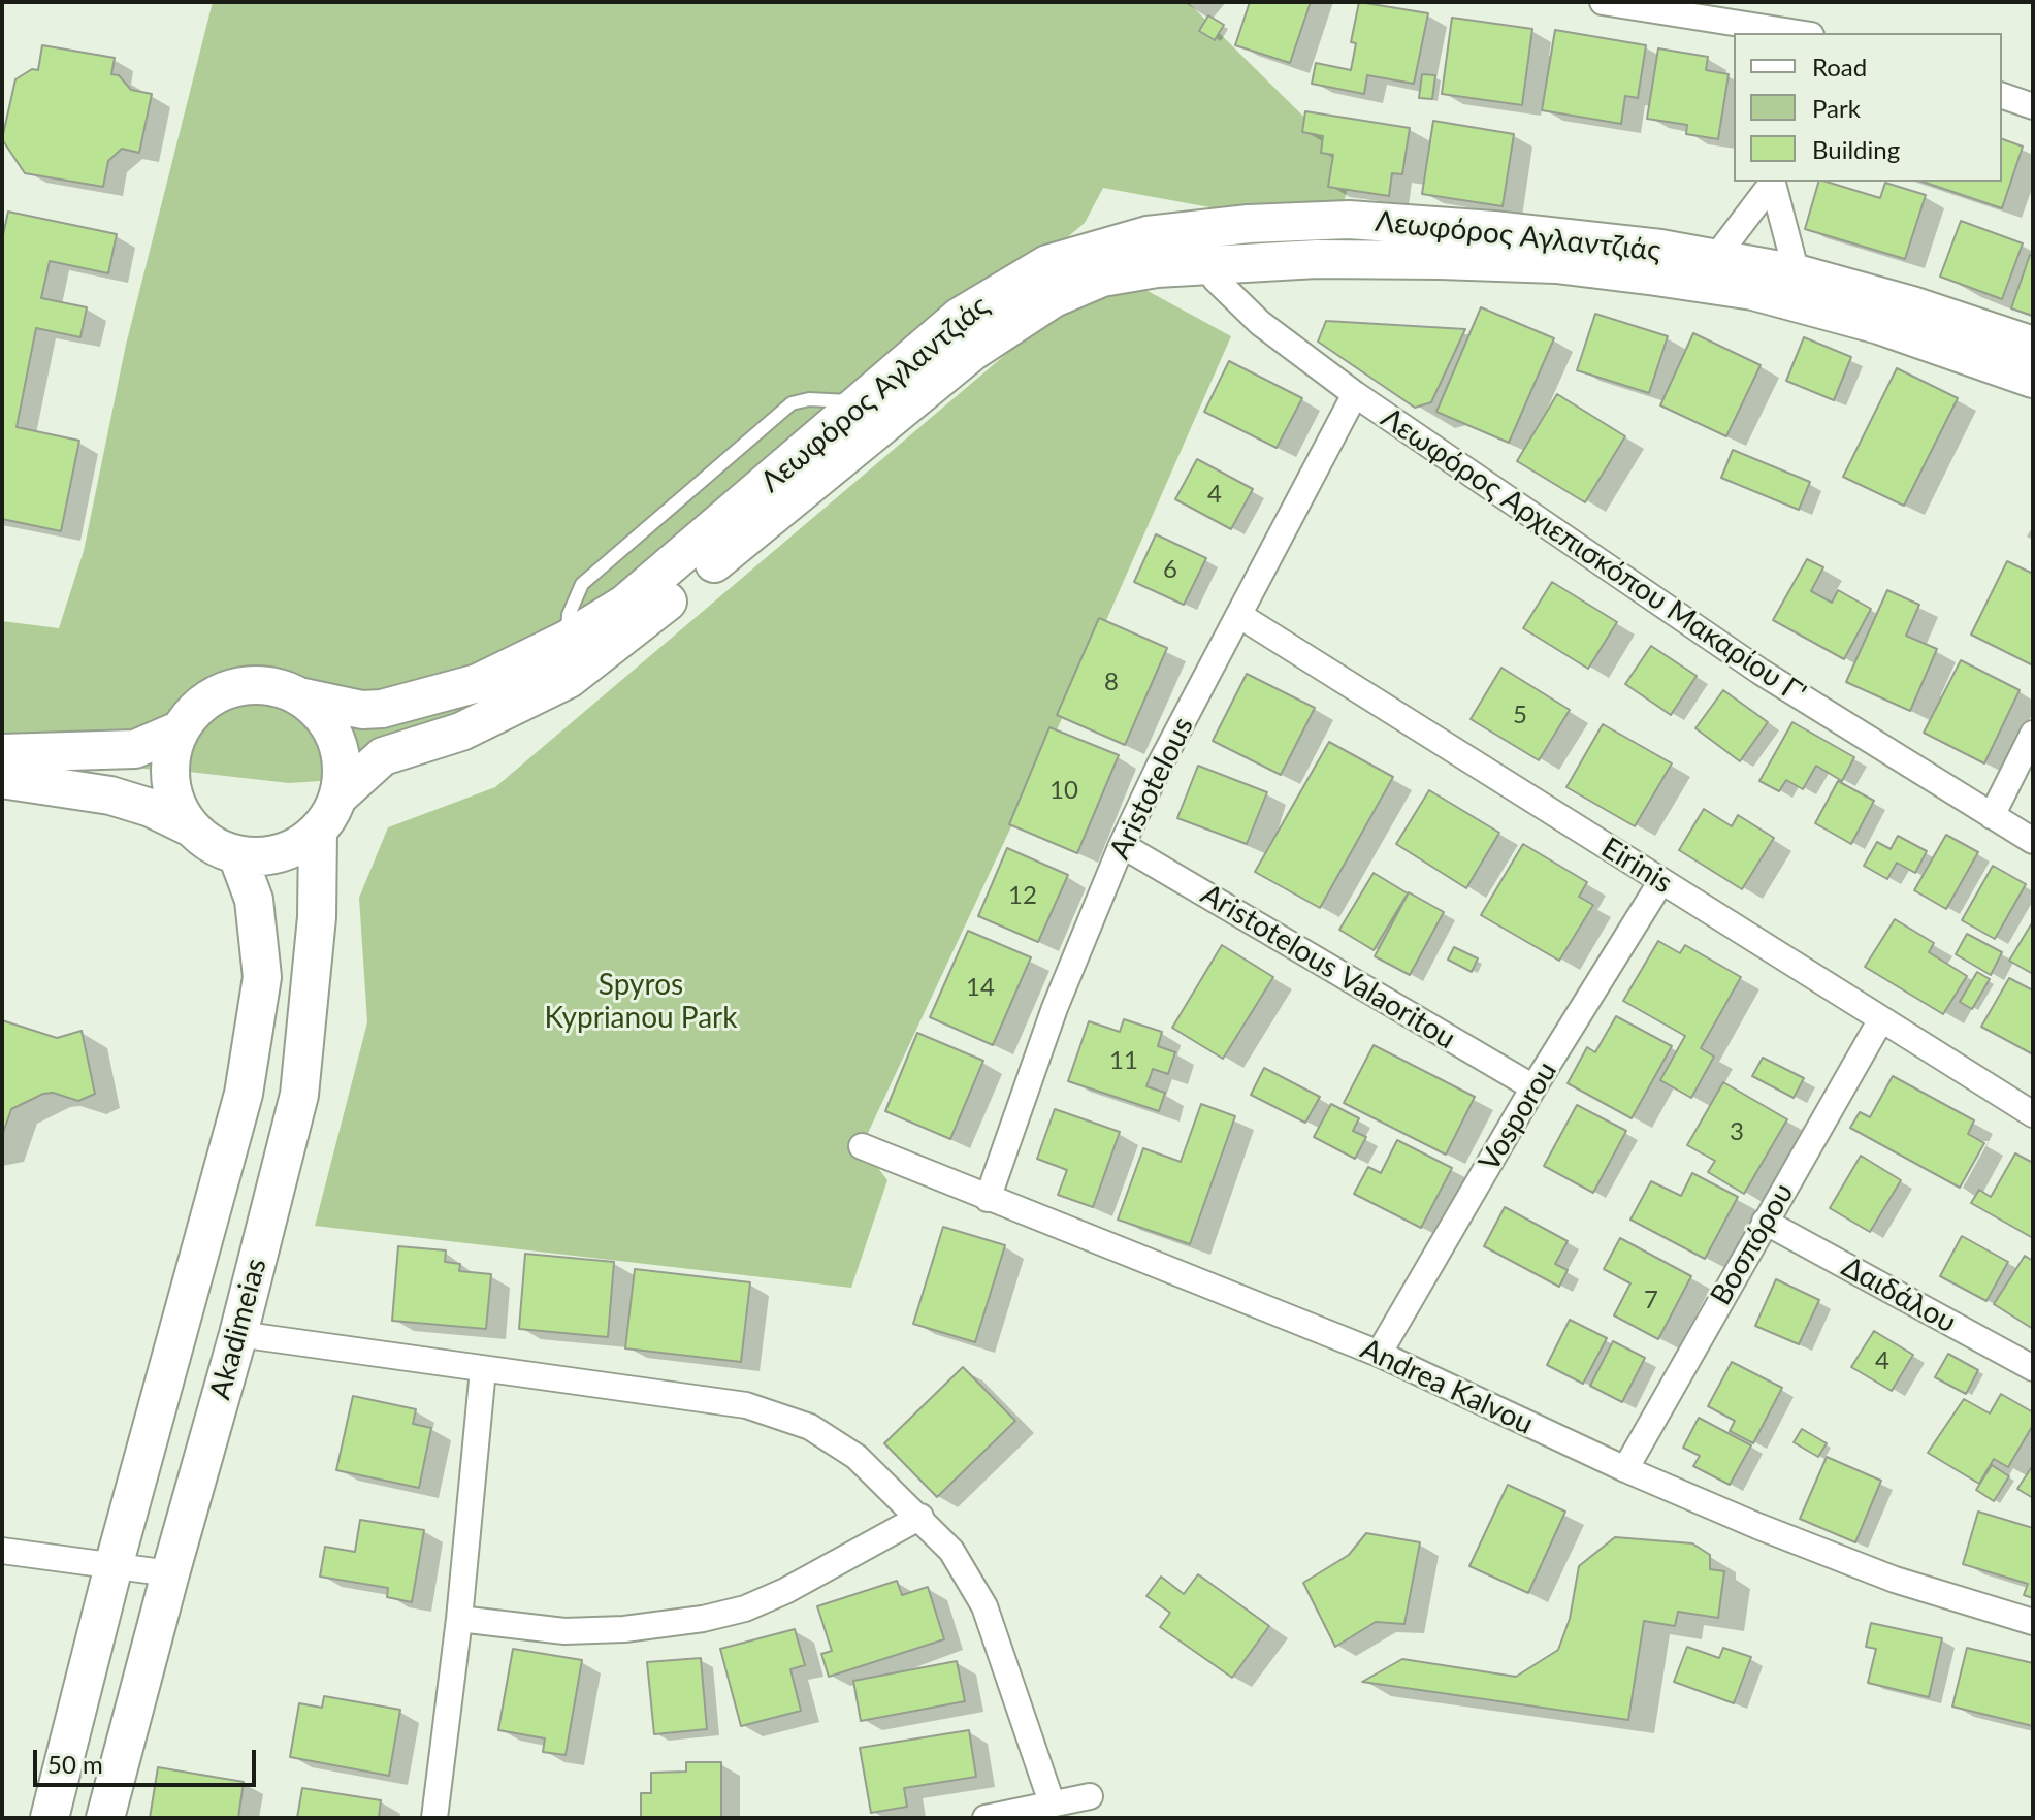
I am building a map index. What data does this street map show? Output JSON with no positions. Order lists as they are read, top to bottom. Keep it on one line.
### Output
{"streets":{"main road":["Λεωφόρος Αγλαντζιάς","Akadimeias"],"street":["Λεωφόρος Αρχιεπισκόπου Μακαρίου Γ'","Aristotelous","Eirinis","Aristotelous Valaoritou","Vosporou","Βοσπόρου","Δαιδάλου","Andrea Kalvou"]},"crossings":[["Λεωφόρος Αγλαντζιάς","Λεωφόρος Αρχιεπισκόπου Μακαρίου Γ'"],["Λεωφόρος Αγλαντζιάς","Akadimeias"],["Λεωφόρος Αρχιεπισκόπου Μακαρίου Γ'","Aristotelous"],["Aristotelous","Eirinis"],["Aristotelous","Aristotelous Valaoritou"],["Aristotelous","Andrea Kalvou"],["Eirinis","Vosporou"],["Eirinis","Βοσπόρου"],["Aristotelous Valaoritou","Vosporou"],["Vosporou","Andrea Kalvou"],["Βοσπόρου","Δαιδάλου"],["Βοσπόρου","Andrea Kalvou"]],"parks":["Spyros Kyprianou Park"],"house_numbers":["4","6","8","5","10","12","14","11","3","7","4"],"legend":["Road","Park","Building"],"scale_bar":"50 m"}
